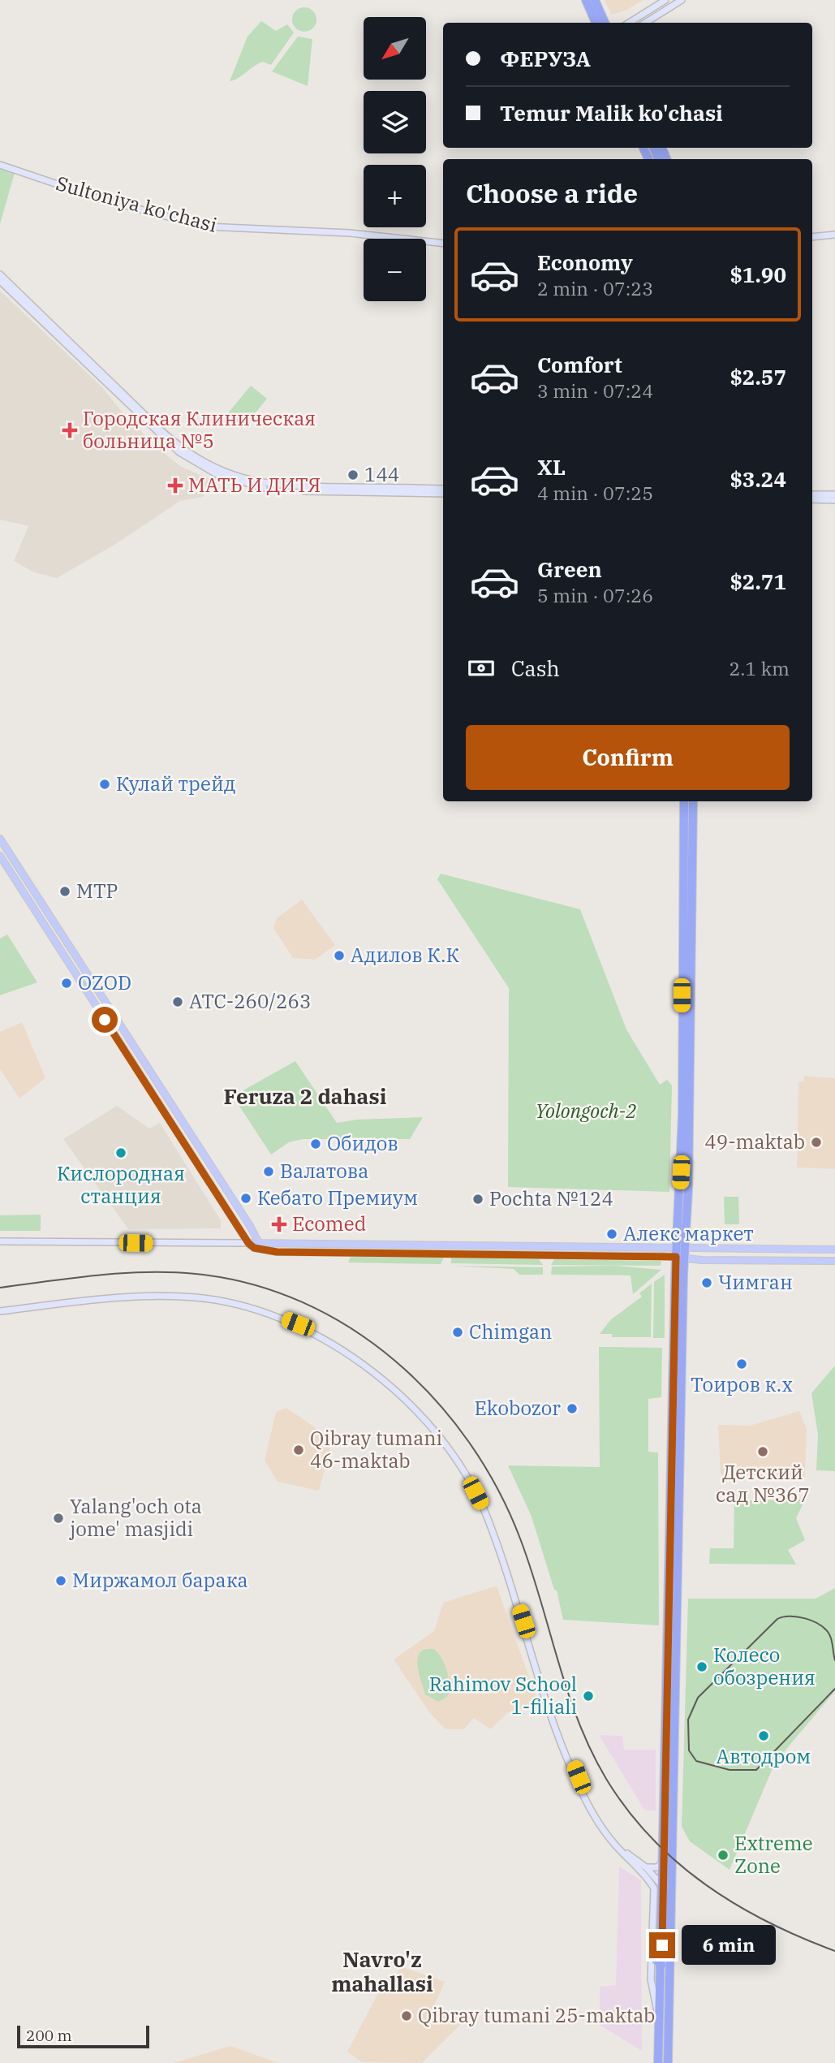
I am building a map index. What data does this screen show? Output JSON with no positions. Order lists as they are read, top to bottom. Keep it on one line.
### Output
{"streets":{"main road":["Sultoniya ko'chasi"]},"districts":["Feruza 2 dahasi","Navro'z mahallasi"],"parks":["Yolongoch-2"],"places":{"health":["Городская Клиническая больница №5","МАТЬ И ДИТЯ","Ecomed"],"other":["144","Кулай трейд","MTP","Адилов К.К","OZOD","АТС-260/263","49-maktab","Обидов","Кислородная станция","Валатова","Кебато Премиум","Pochta №124","Алекс маркет","Чимган","Chimgan","Тоиров к.х","Ekobozor","Qibray tumani 46-maktab","Детский сад №367","Yalang'och ota jome' masjidi","Миржамол барака","Колесо обозрения","Rahimov School 1-filiali","Автодром","Extreme Zone","Qibray tumani 25-maktab"]},"scale_bar":"200 m","north":"bottom left","page":{"map_buttons":["+","−"],"banner":["ФЕРУЗА","Temur Malik ko'chasi"],"heading":"Choose a ride","list":[{"name":"Economy","note":"2 min · 07:23","value":"$1.90"},{"name":"Comfort","note":"3 min · 07:24","value":"$2.57"},{"name":"XL","note":"4 min · 07:25","value":"$3.24"},{"name":"Green","note":"5 min · 07:26","value":"$2.71"}],"pay":["Cash","2.1 km"],"buttons":"Confirm","bubble":"6 min","scale":"200 m"}}
